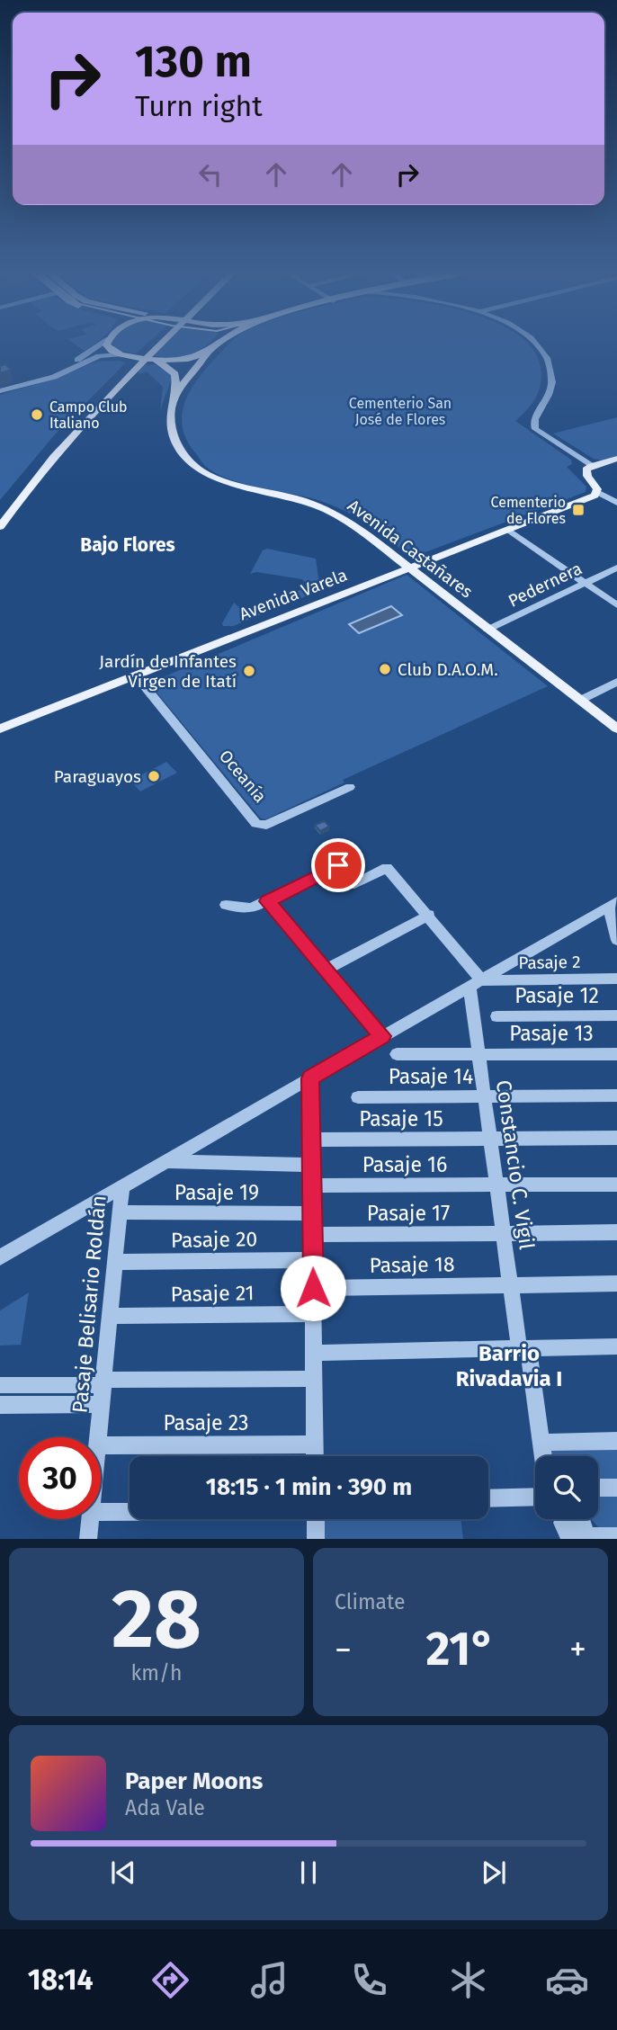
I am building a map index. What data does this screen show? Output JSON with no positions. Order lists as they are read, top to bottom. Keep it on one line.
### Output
{"streets":{"main road":["Avenida Castañares","Avenida Varela"],"street":["Pedernera","Oceanía","Pasaje 2","Pasaje 12","Pasaje 13","Pasaje 14","Pasaje 15","Pasaje 16","Constancio C. Vigil","Pasaje 19","Pasaje 17","Pasaje 20","Pasaje 18","Pasaje 21","Pasaje Belisario Roldán","Pasaje 23"]},"crossings":[["Avenida Castañares","Pedernera"],["Avenida Castañares","Avenida Varela"],["Avenida Varela","Oceanía"],["Pasaje 2","Constancio C. Vigil"],["Pasaje 13","Constancio C. Vigil"],["Pasaje 14","Constancio C. Vigil"],["Pasaje 15","Constancio C. Vigil"],["Pasaje 16","Constancio C. Vigil"],["Constancio C. Vigil","Pasaje 17"],["Constancio C. Vigil","Pasaje 18"],["Pasaje 19","Pasaje Belisario Roldán"],["Pasaje 20","Pasaje Belisario Roldán"],["Pasaje 21","Pasaje Belisario Roldán"]],"districts":["Bajo Flores","Barrio Rivadavia I"],"parks":["Cementerio San José de Flores"],"places":{"other":["Campo Club Italiano","Club D.A.O.M.","Jardín de Infantes Virgen de Itatí","Paraguayos"],"transit":["Cementerio de Flores"]},"page":{"turn":["130 m","Turn right"],"limit":"30","trip":"18:15 · 1 min · 390 m","tile":[["28","km/h"],"Climate"],"heat":["−","21°","+"],"song":["Paper Moons","Ada Vale"],"tabs":"18:14"}}
